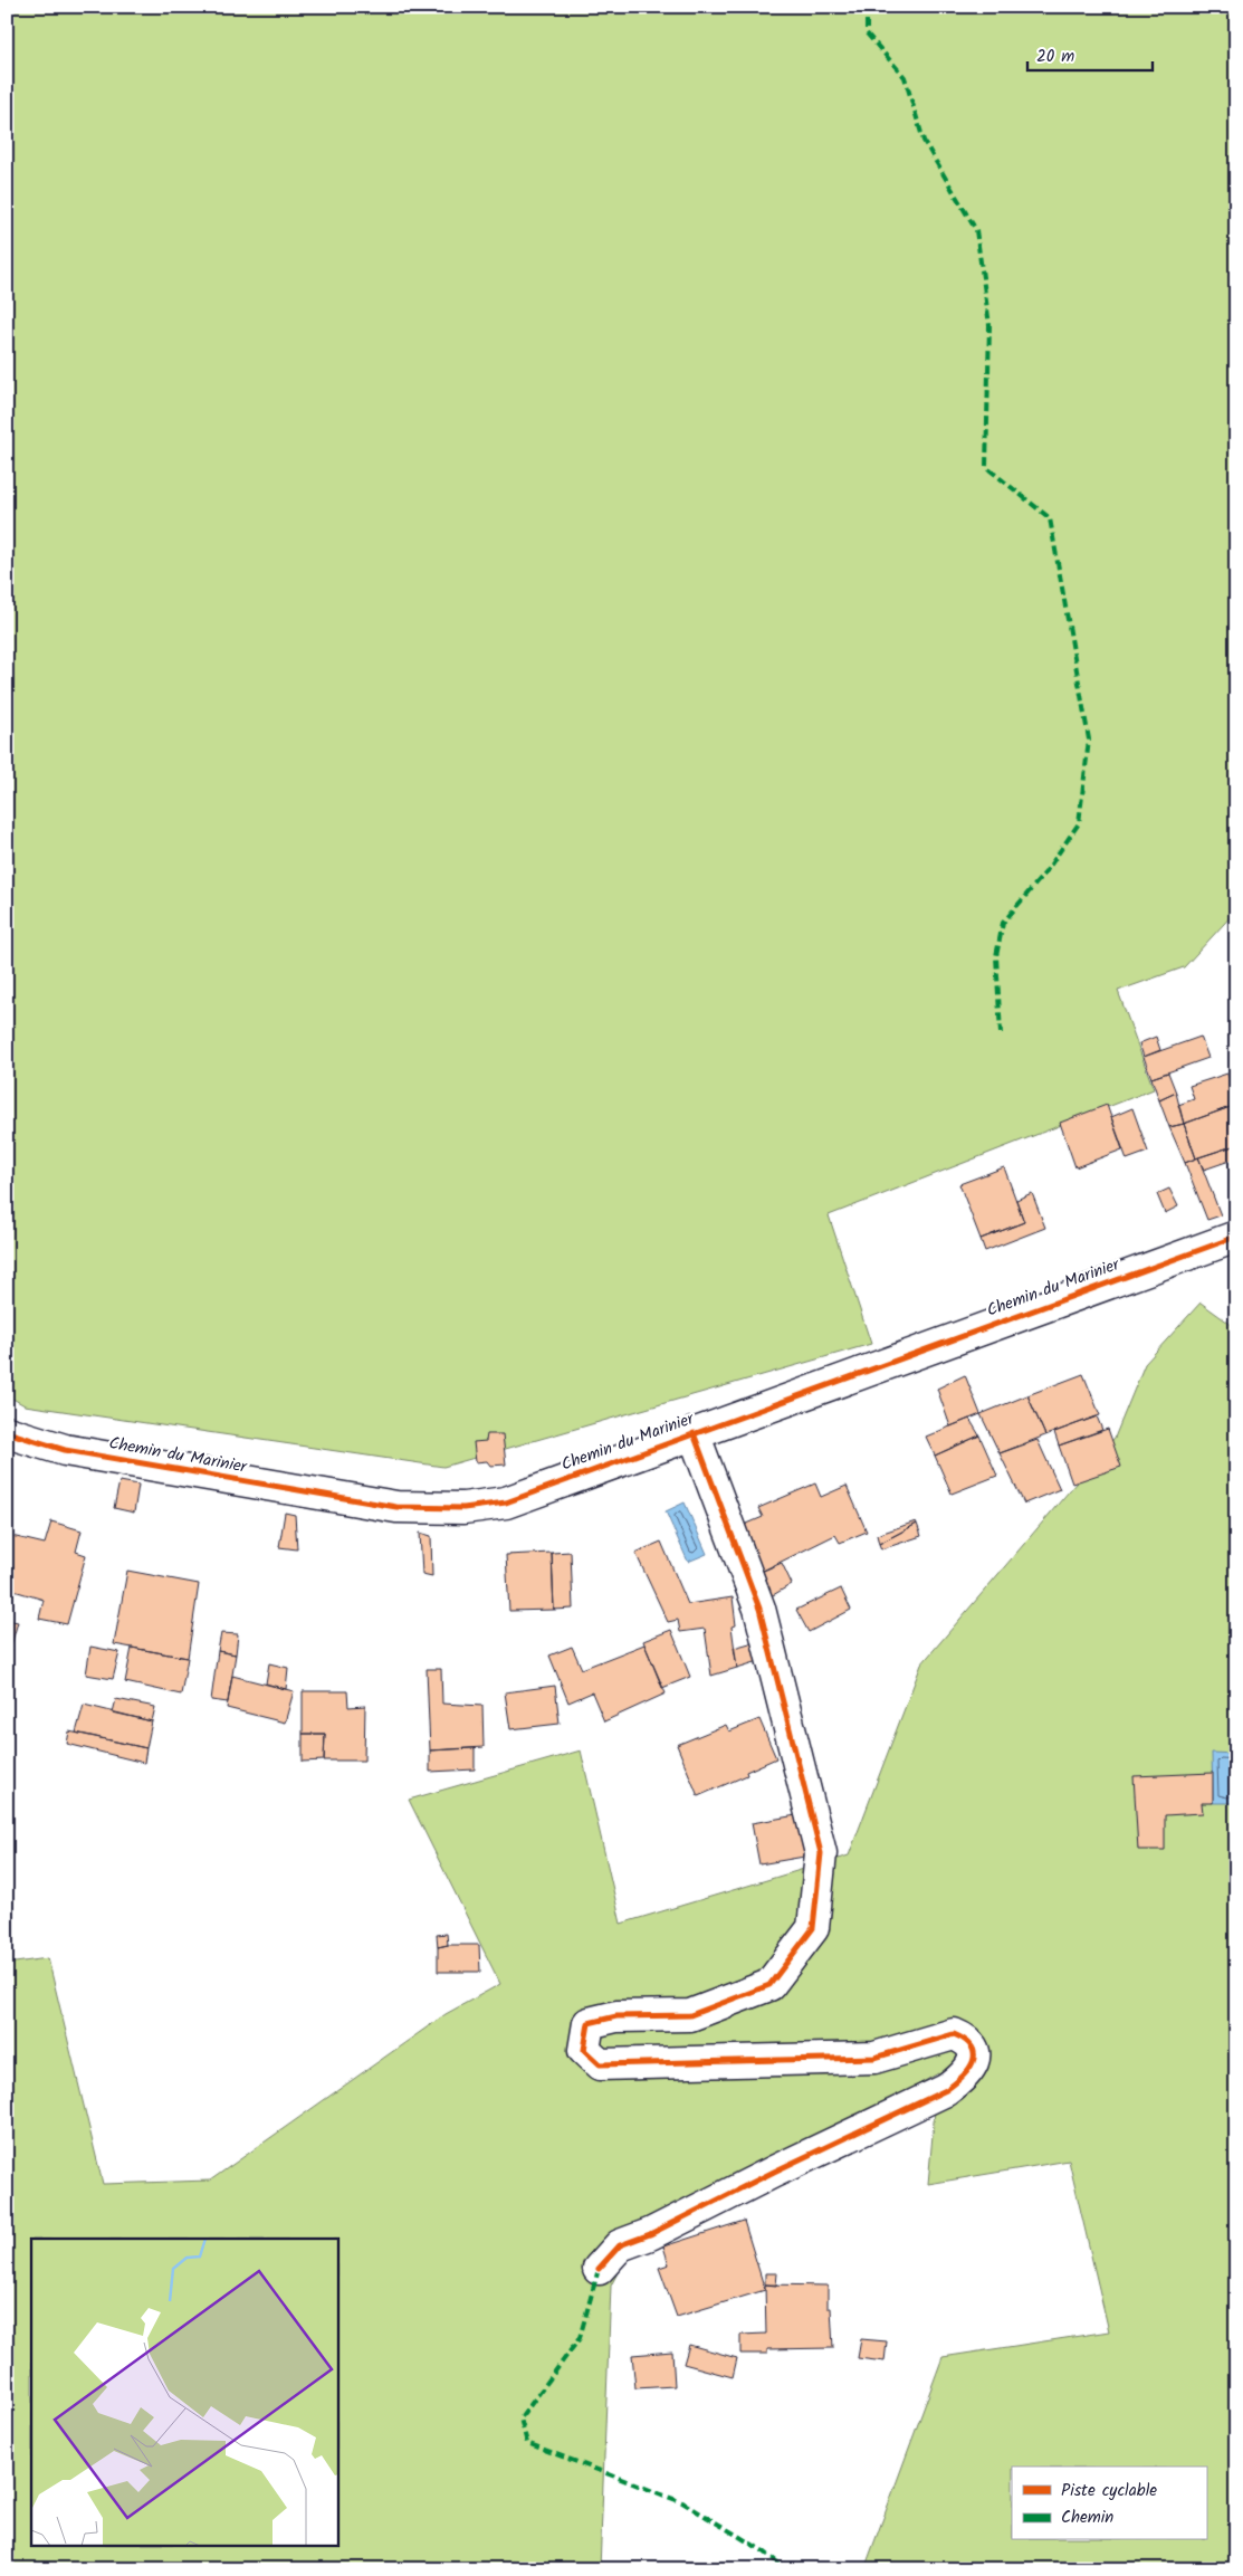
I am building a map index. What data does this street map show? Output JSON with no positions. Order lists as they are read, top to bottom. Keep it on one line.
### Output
{"streets":{"street":["Chemin du Marinier"]},"legend":["Piste cyclable","Chemin"],"scale_bar":"20 m"}
